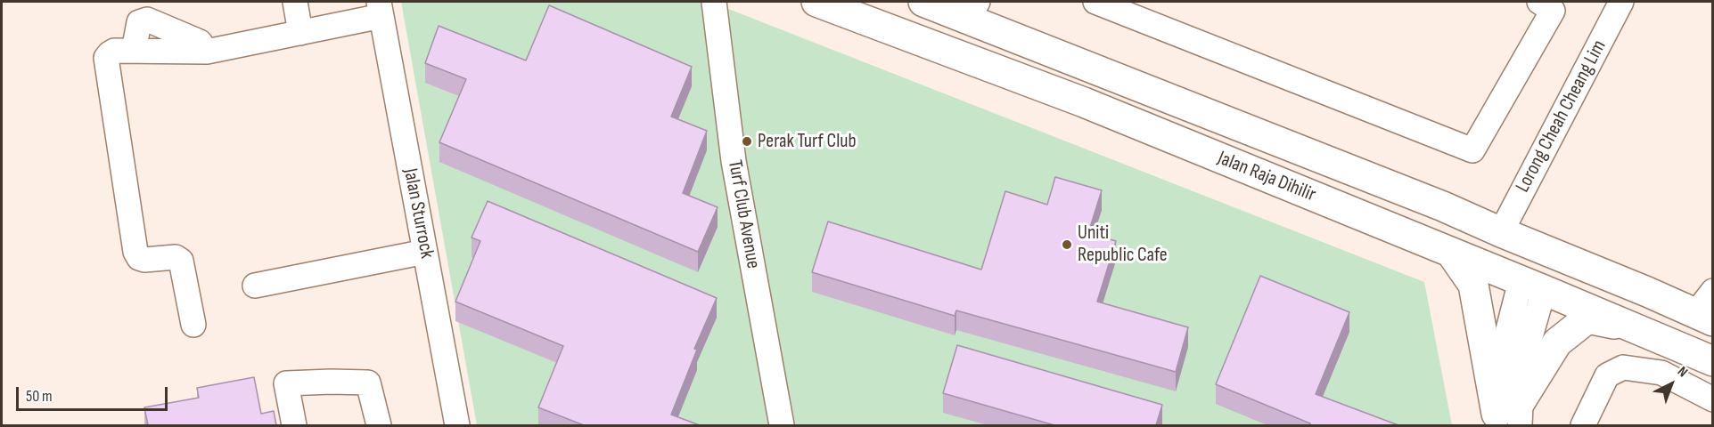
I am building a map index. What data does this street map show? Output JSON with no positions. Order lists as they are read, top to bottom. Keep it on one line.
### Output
{"streets":{"main road":["Jalan Raja Dihilir"],"street":["Lorong Cheah Cheang Lim","Jalan Sturrock","Turf Club Avenue"]},"crossings":[["Lorong Cheah Cheang Lim","Jalan Raja Dihilir"]],"places":["Perak Turf Club","Uniti Republic Cafe"],"scale_bar":"50 m","north":"top right"}
